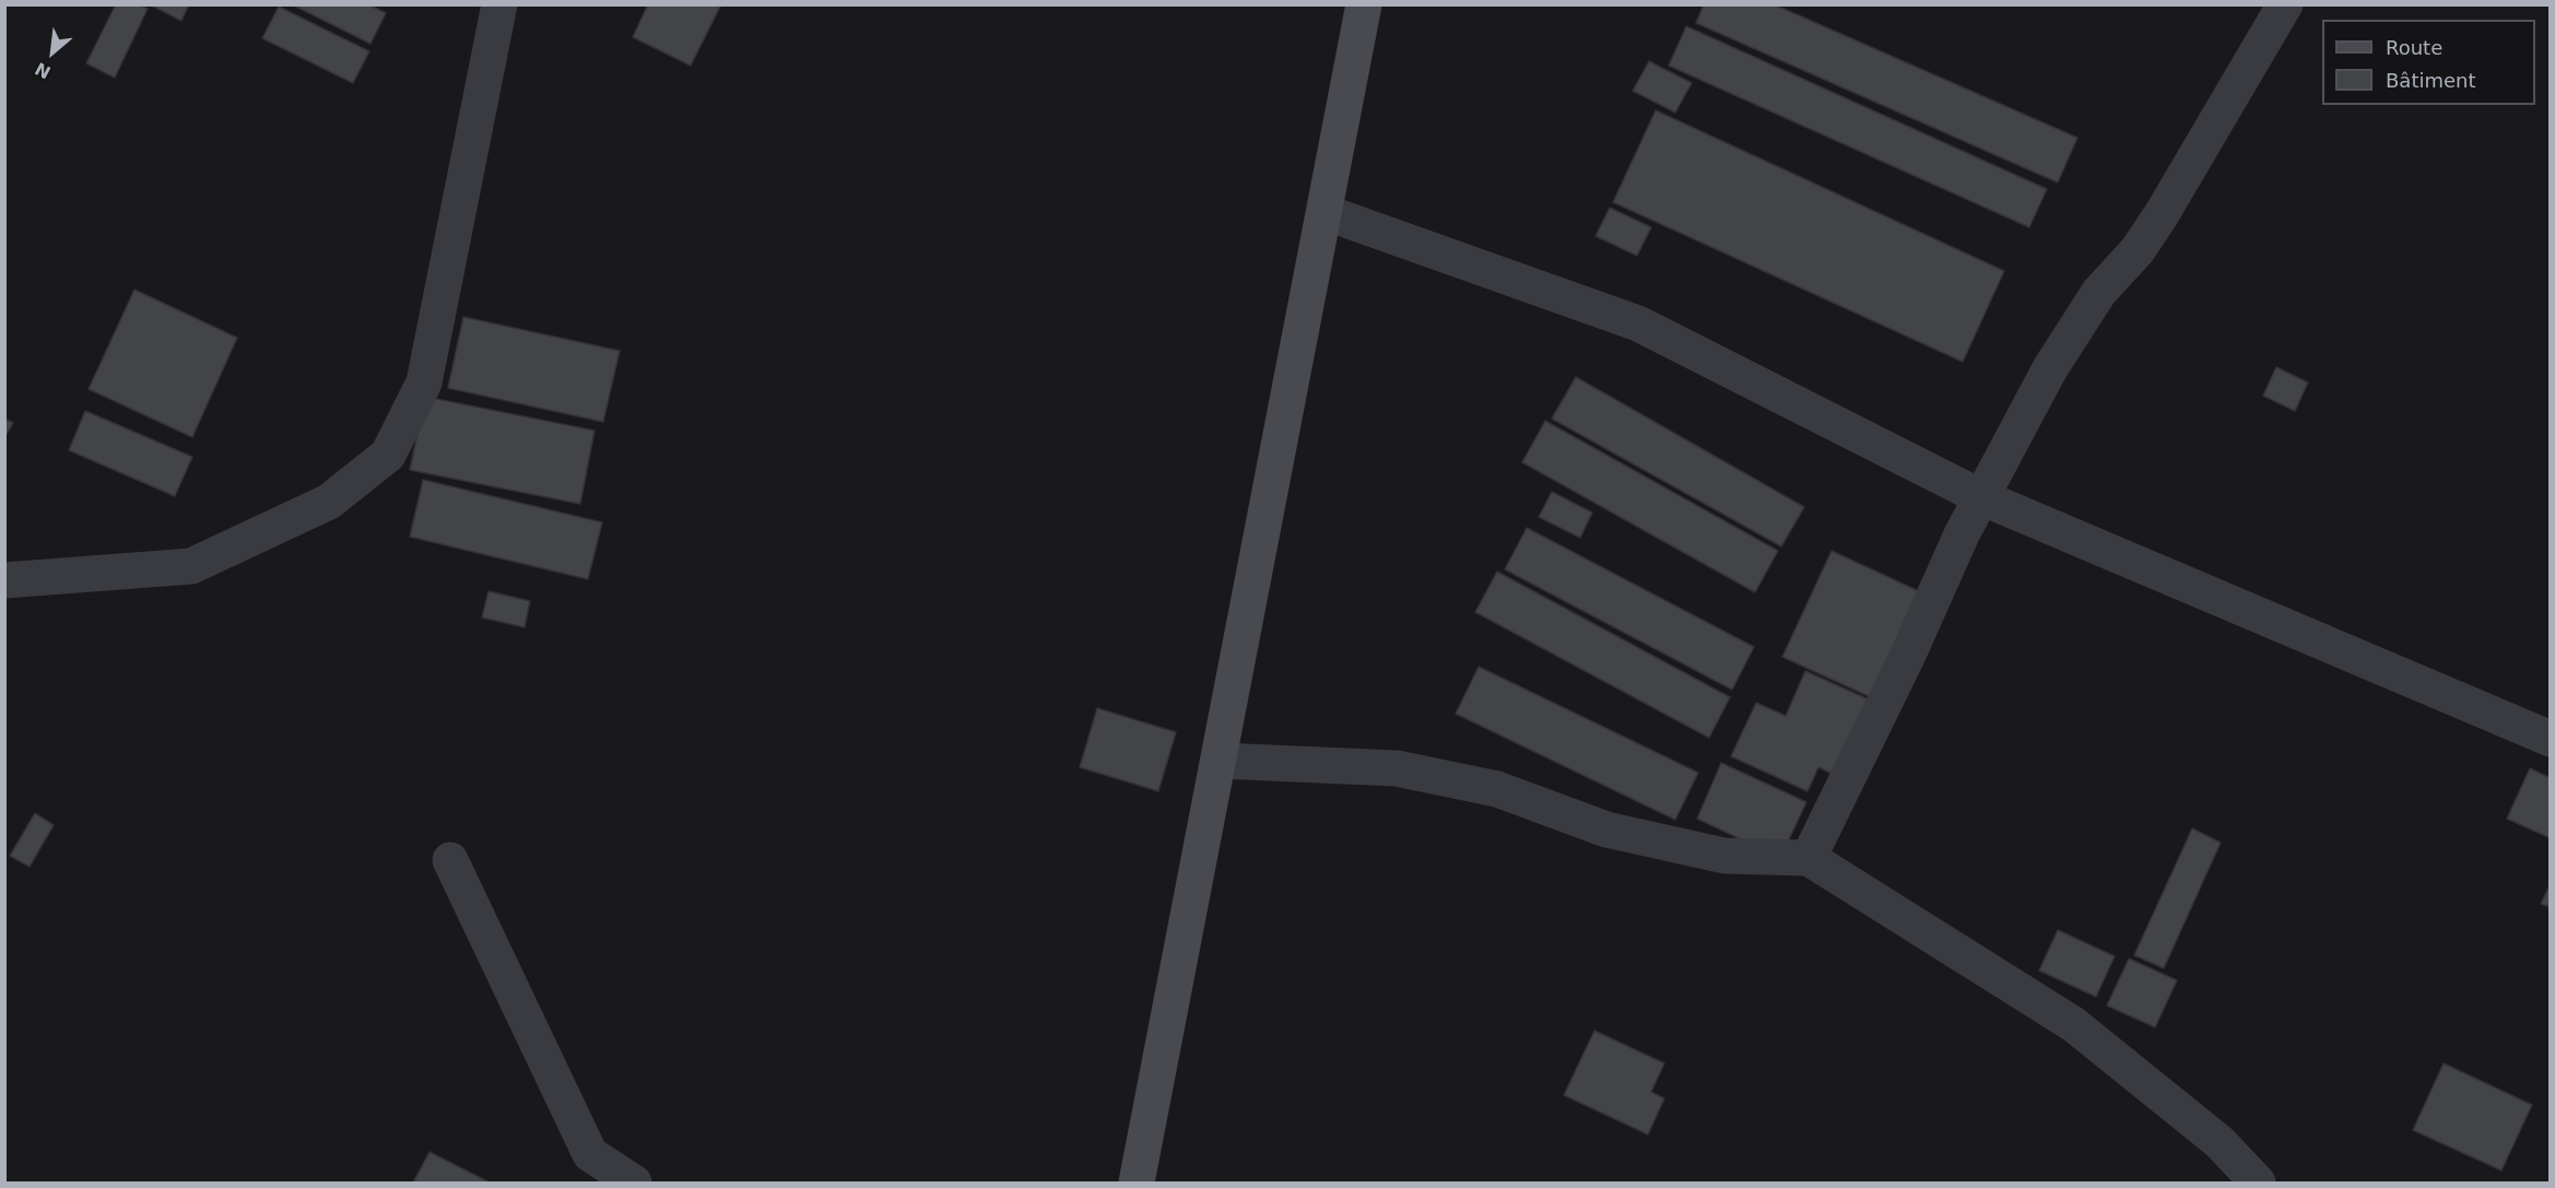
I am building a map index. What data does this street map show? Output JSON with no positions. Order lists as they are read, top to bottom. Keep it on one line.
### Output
{"legend":["Route","Bâtiment"],"north":"bottom left"}
